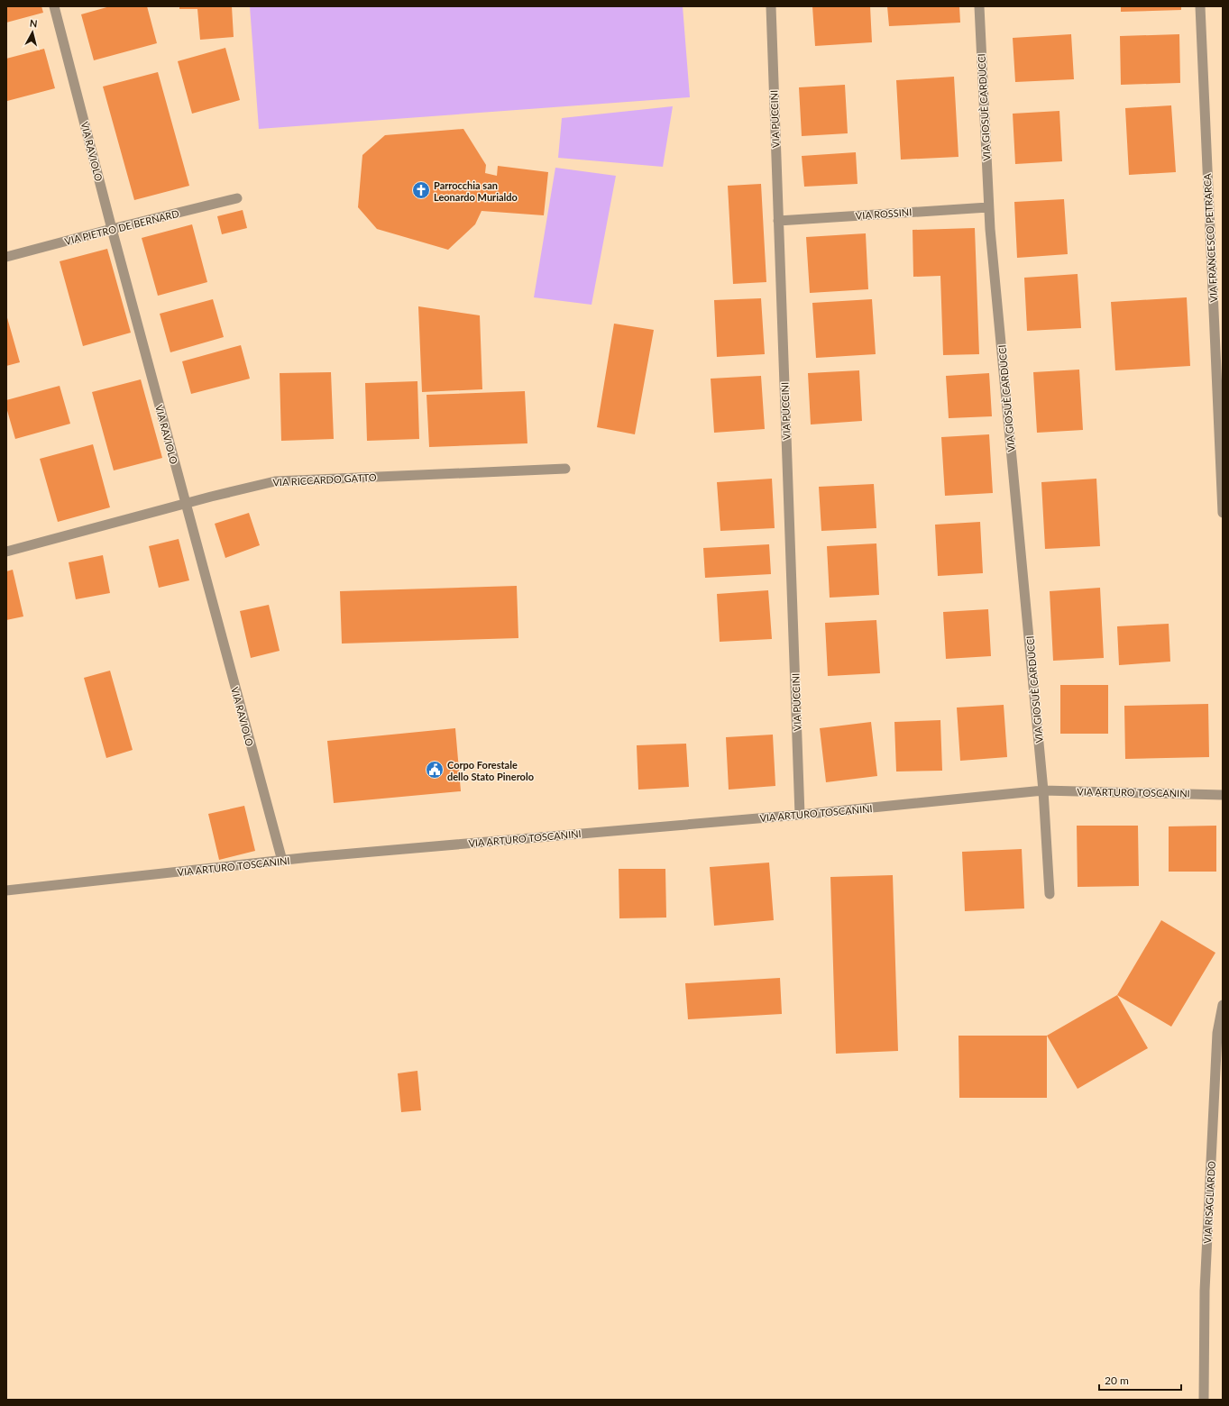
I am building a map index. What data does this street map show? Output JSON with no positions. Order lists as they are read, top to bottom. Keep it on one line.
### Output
{"streets":{"street":["VIA GIOSUÈ CARDUCCI","VIA PUCCINI","VIA RAVIOLO","VIA ROSSINI","VIA PIETRO DE BERNARD","VIA FRANCESCO PETRARCA","VIA RICCARDO GATTO","VIA ARTURO TOSCANINI","VIA RISAGLIARDO"]},"crossings":[["VIA GIOSUÈ CARDUCCI","VIA ROSSINI"],["VIA GIOSUÈ CARDUCCI","VIA ARTURO TOSCANINI"],["VIA PUCCINI","VIA ROSSINI"],["VIA PUCCINI","VIA ARTURO TOSCANINI"],["VIA RAVIOLO","VIA PIETRO DE BERNARD"],["VIA RAVIOLO","VIA RICCARDO GATTO"],["VIA RAVIOLO","VIA ARTURO TOSCANINI"]],"places":{"church":["Parrocchia san Leonardo Murialdo"],"public building":["Corpo Forestale dello Stato Pinerolo"]},"scale_bar":"20 m","north":"top"}
